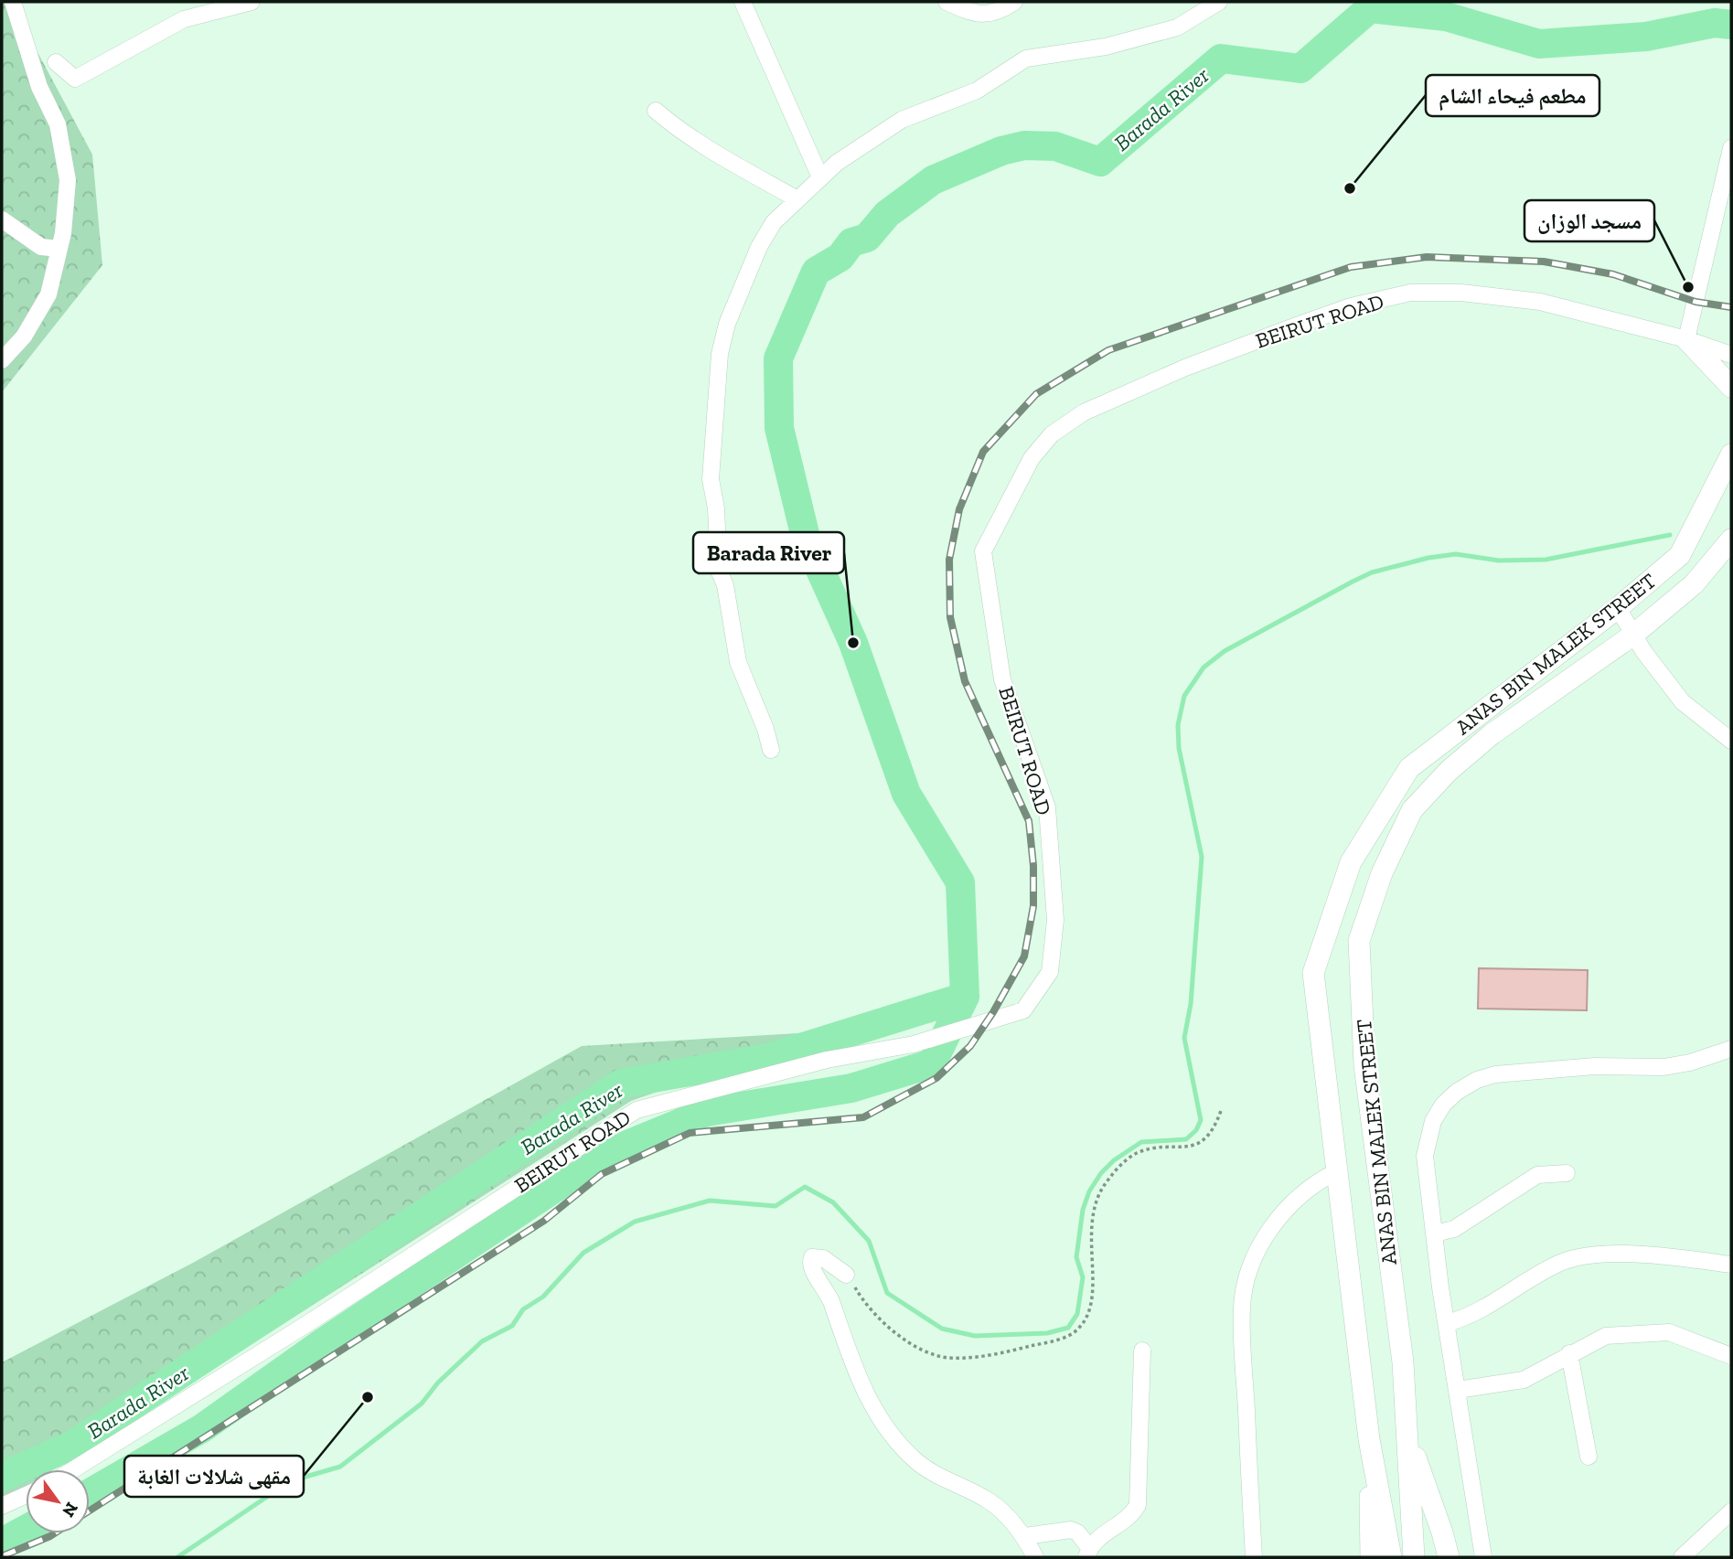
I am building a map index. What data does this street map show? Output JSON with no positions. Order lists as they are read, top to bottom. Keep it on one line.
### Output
{"streets":{"main road":["ANAS BIN MALEK STREET"],"street":["BEIRUT ROAD"]},"water":["Barada River"],"places":["مطعم فيحاء الشام","مسجد الوزان","Barada River","مقهى شلالات الغابة"],"north":"bottom right"}
